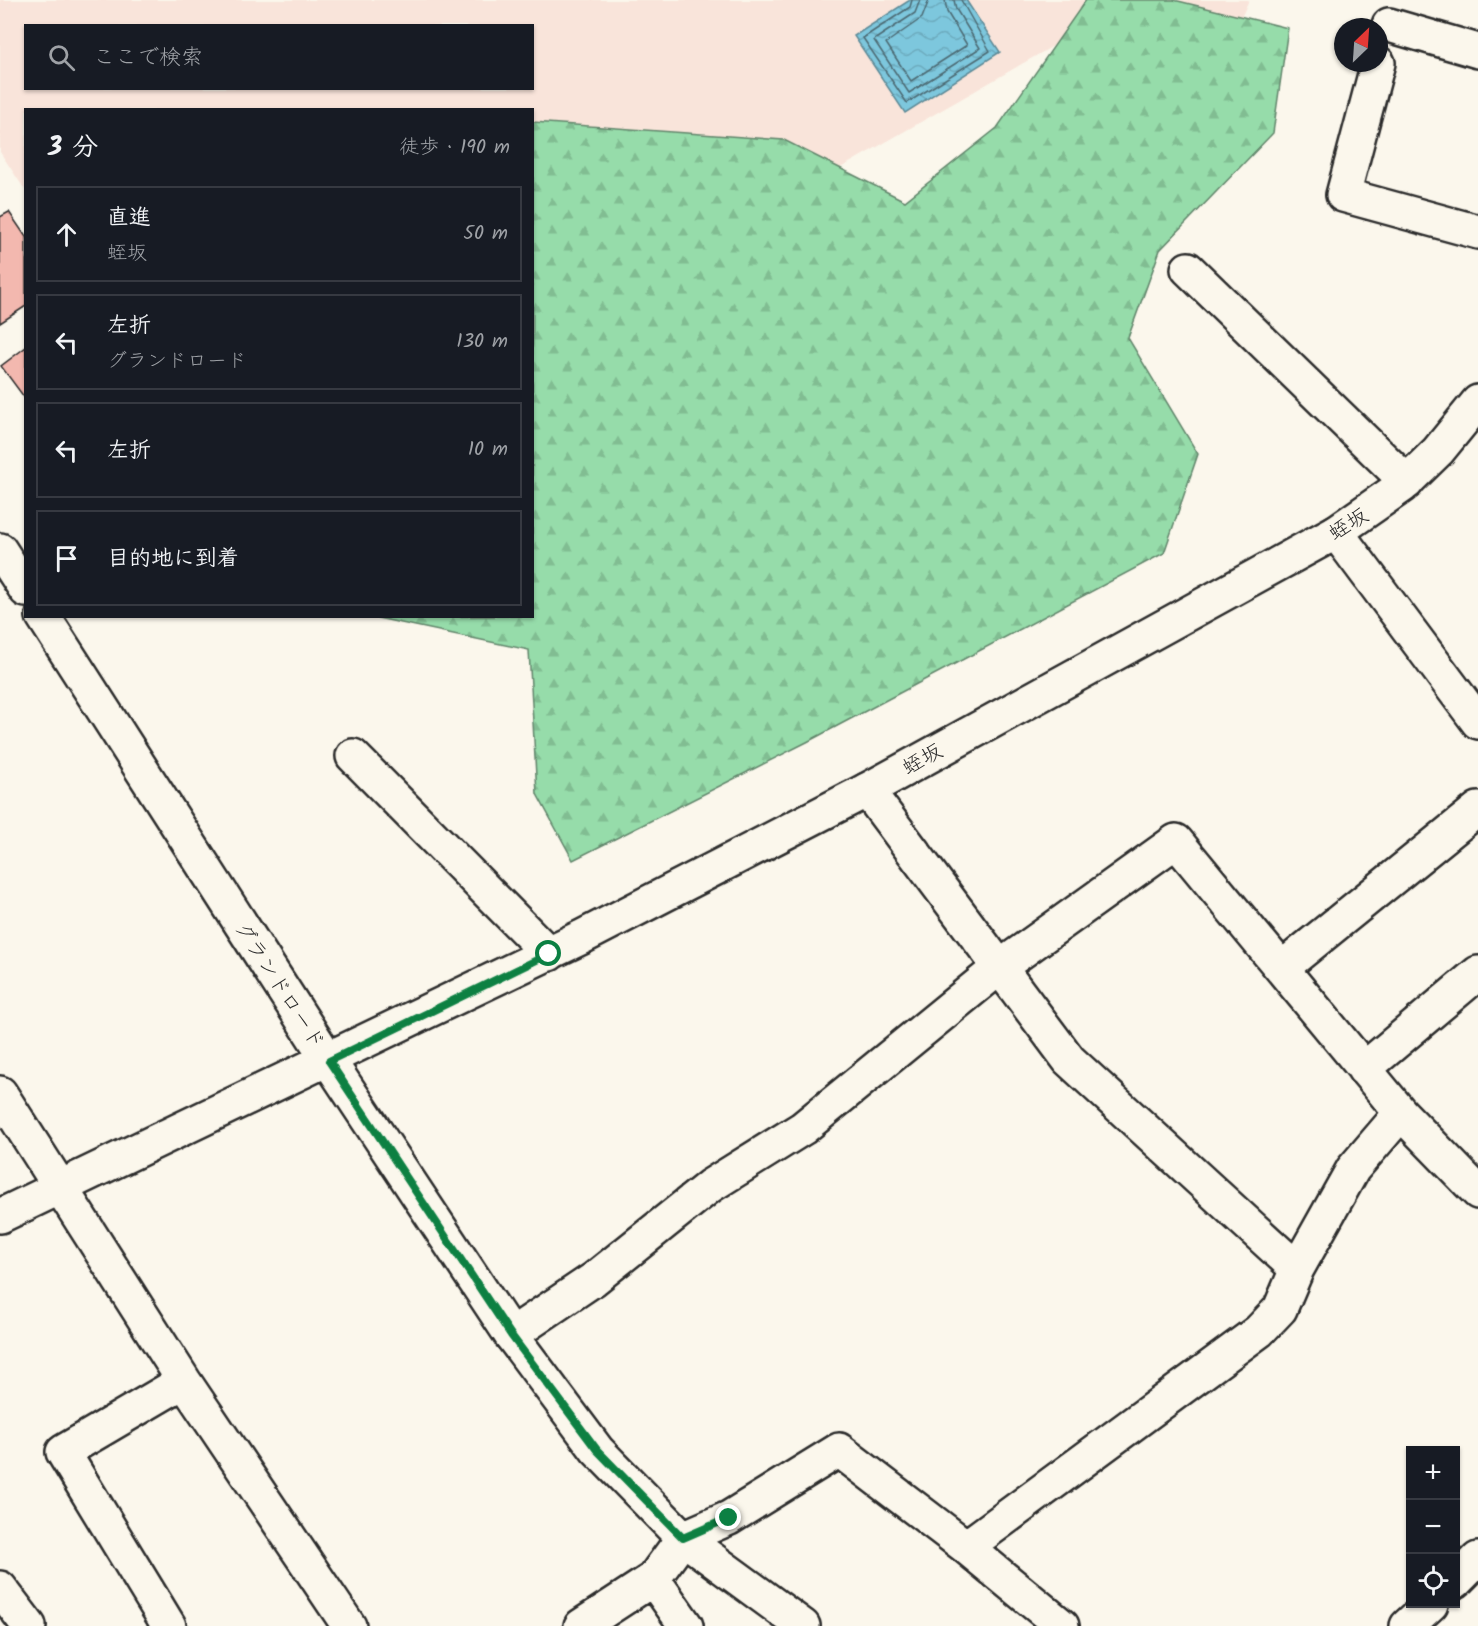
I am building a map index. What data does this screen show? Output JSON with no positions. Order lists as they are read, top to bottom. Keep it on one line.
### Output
{"streets":{"street":["蛭坂","グランドロード"]},"crossings":[["蛭坂","グランドロード"]],"north":"top right","page":{"search":"ここで検索","heading":["3 分","徒歩 · 190 m"],"list":[["直進","蛭坂","50 m"],["左折","グランドロード","130 m"],["左折","10 m"],"目的地に到着"],"map_buttons":["+","−"]}}
